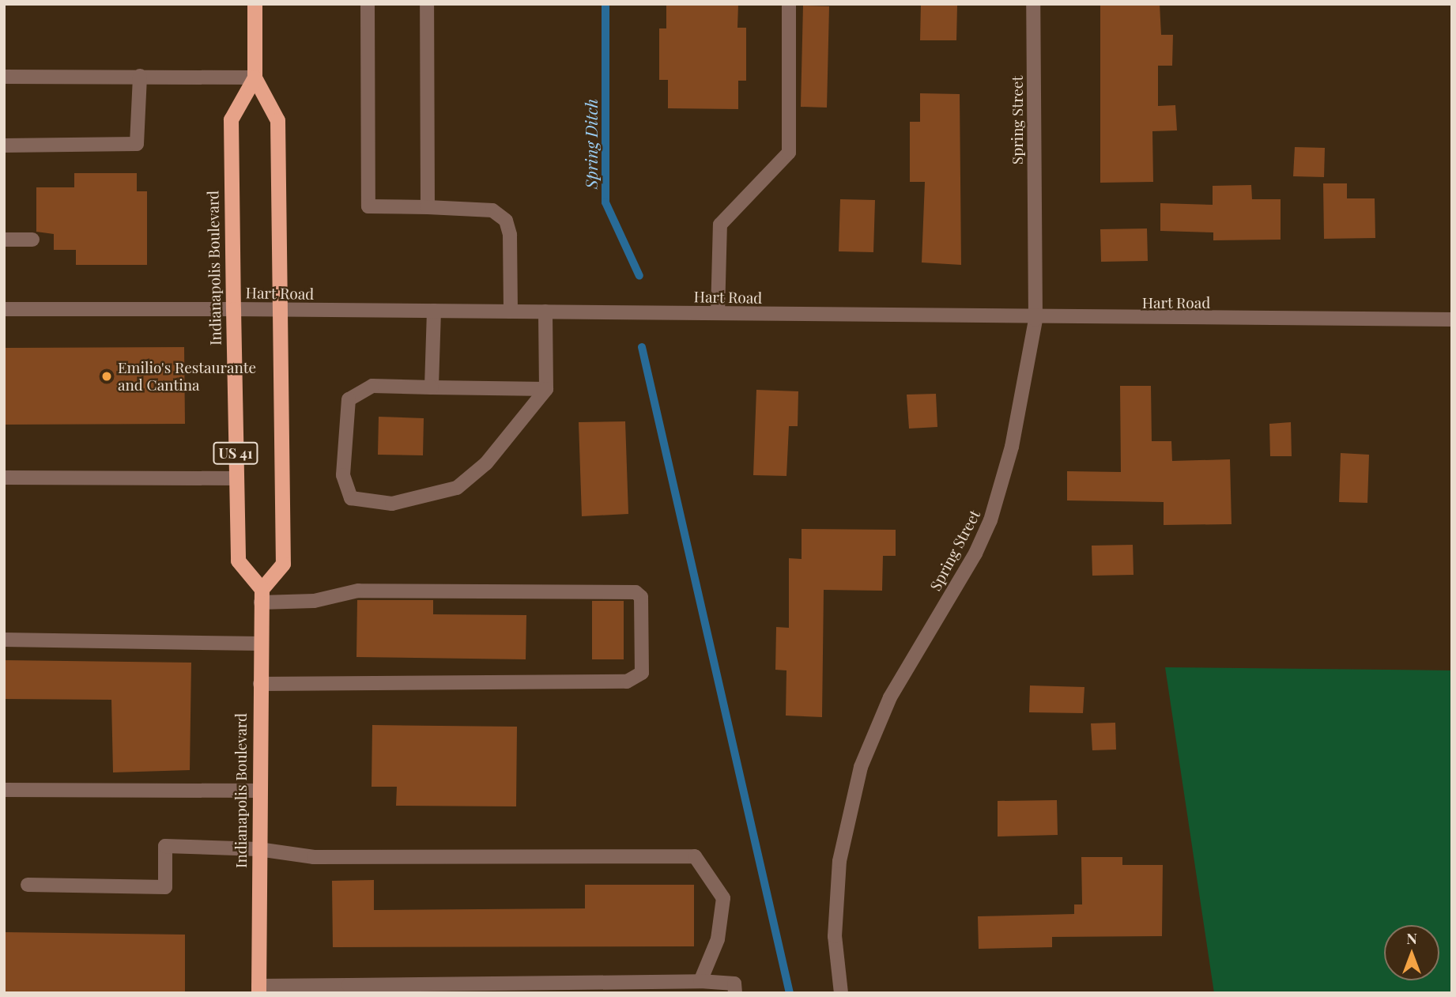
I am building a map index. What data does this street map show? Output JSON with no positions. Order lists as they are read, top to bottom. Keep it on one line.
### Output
{"streets":{"highway":["Indianapolis Boulevard","US 41"],"street":["Spring Street","Hart Road"]},"crossings":[["Spring Street","Hart Road"],["Indianapolis Boulevard","Hart Road"]],"water":["Spring Ditch"],"places":["Emilio's Restaurante and Cantina"],"north":"top"}
